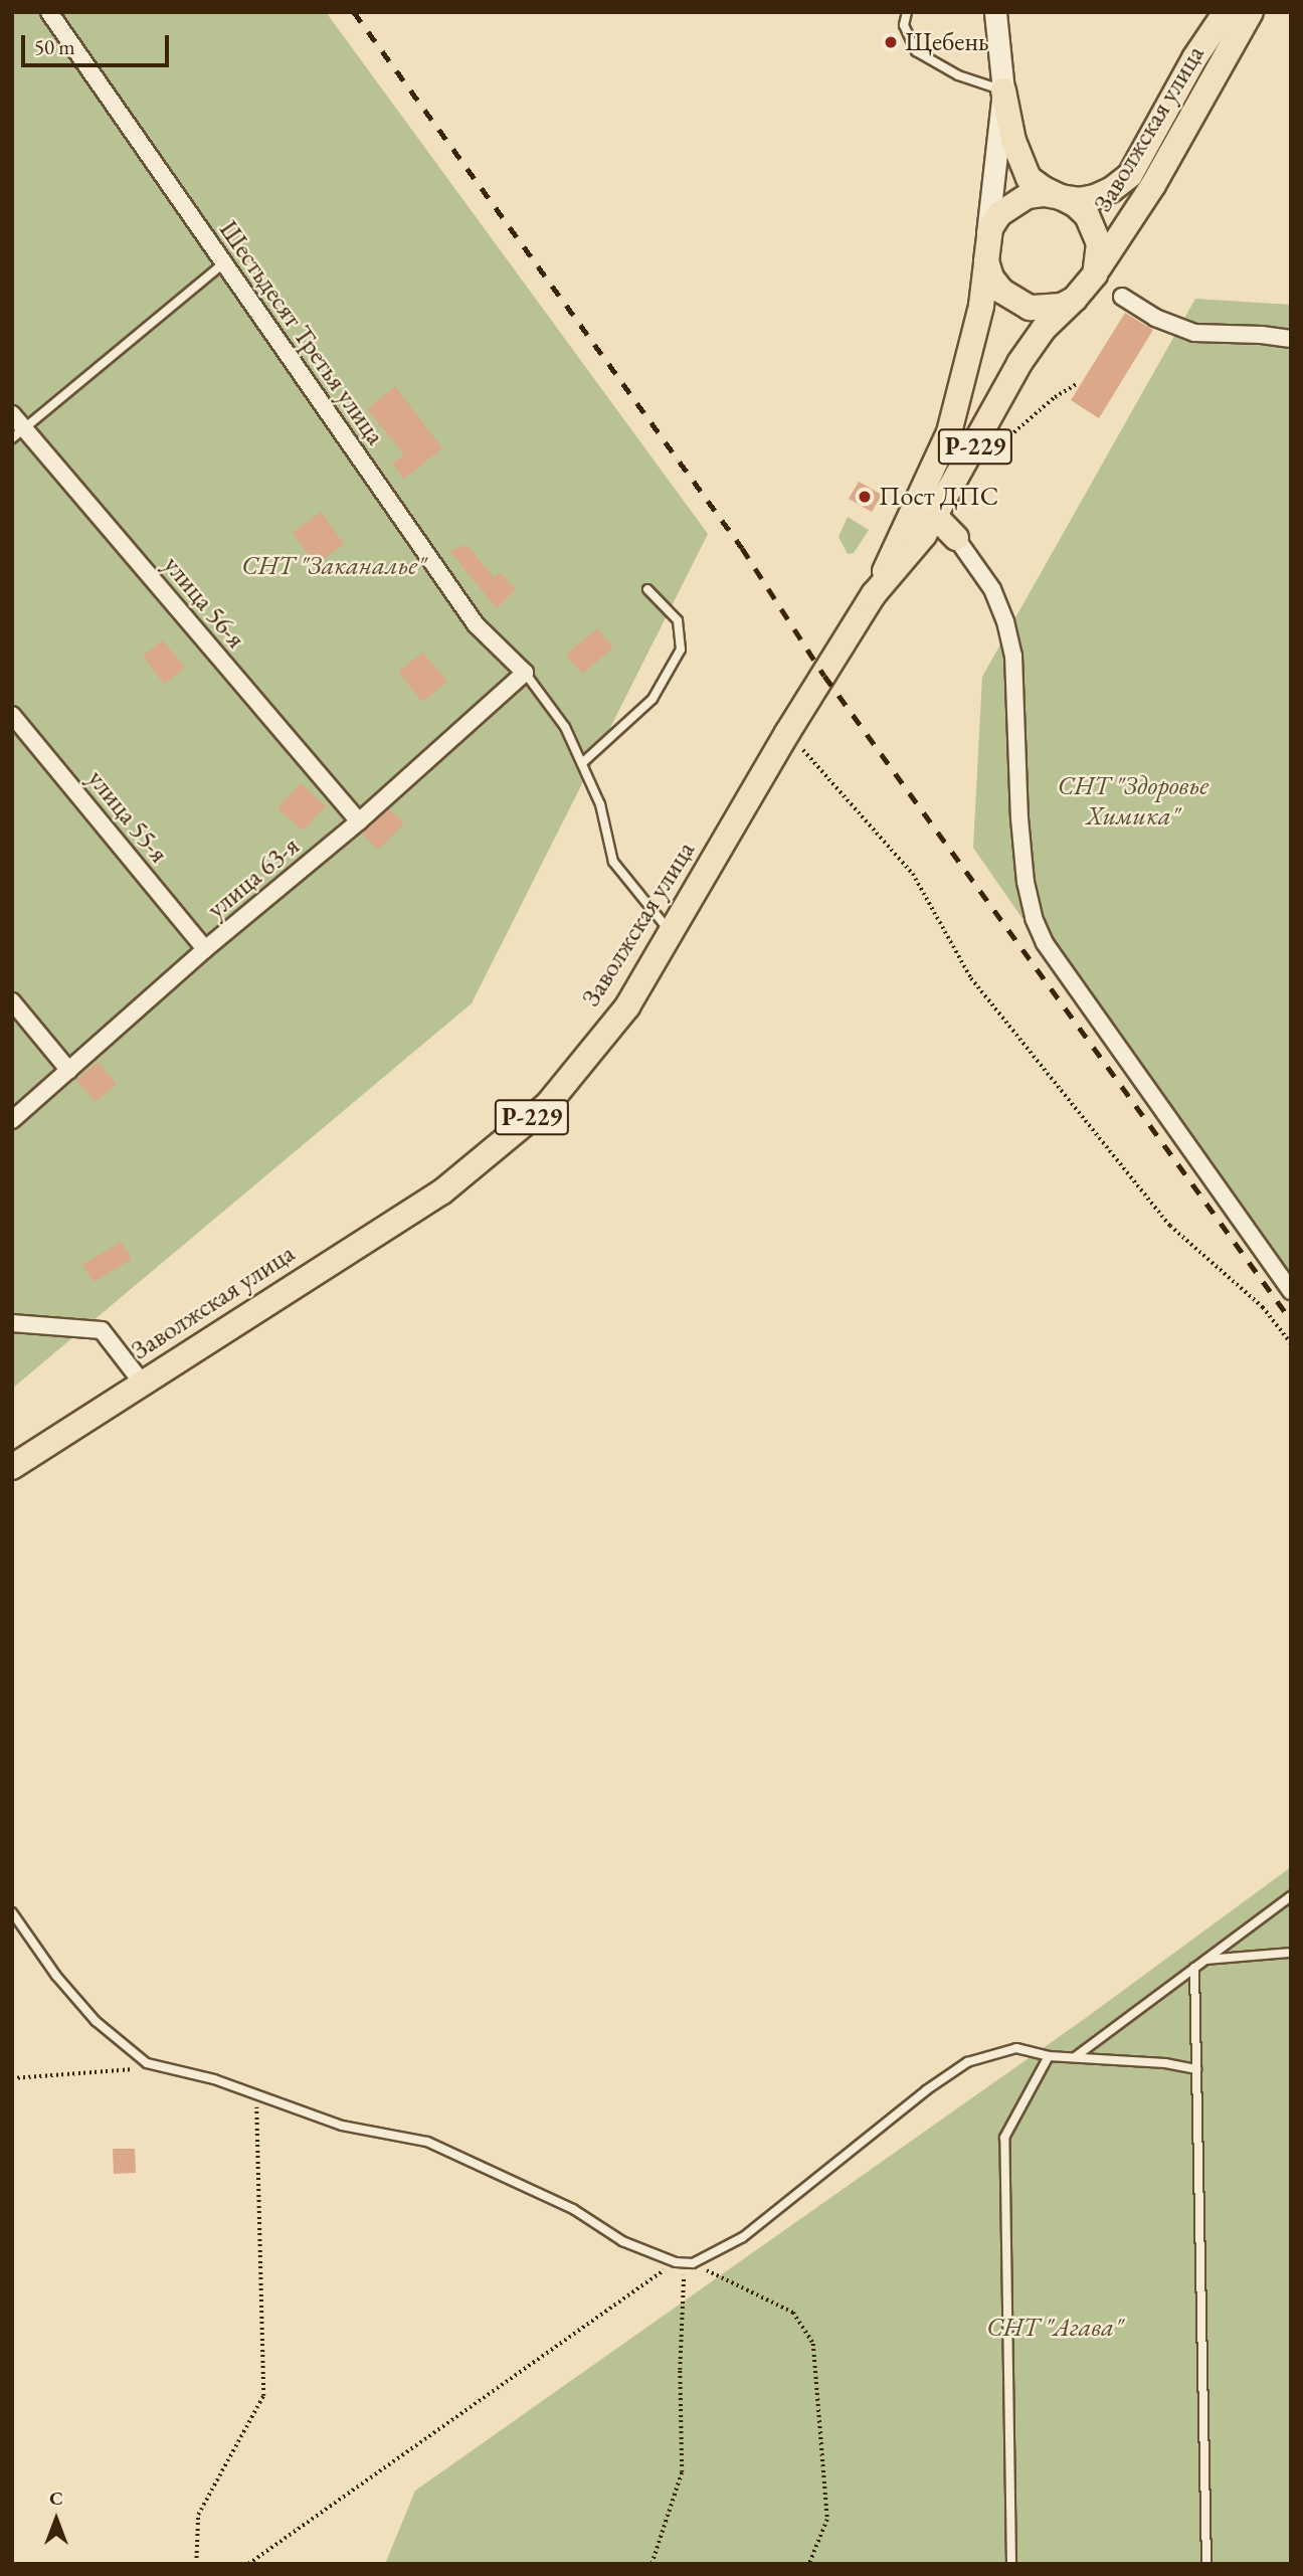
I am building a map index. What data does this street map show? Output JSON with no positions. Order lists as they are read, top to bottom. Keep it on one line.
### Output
{"streets":{"main road":["Заволжская улица","Р-229"],"street":["Шестьдесят Третья улица","улица 56-я","улица 55-я","улица 63-я"]},"crossings":[["Заволжская улица","Р-229"],["Шестьдесят Третья улица","улица 63-я"],["улица 56-я","улица 63-я"],["улица 55-я","улица 63-я"]],"parks":["СНТ \"Заканалье\"","СНТ \"Здоровье Химика\"","СНТ \"Агава\""],"places":["Щебень","Пост ДПС"],"scale_bar":"50 m","north":"top"}
